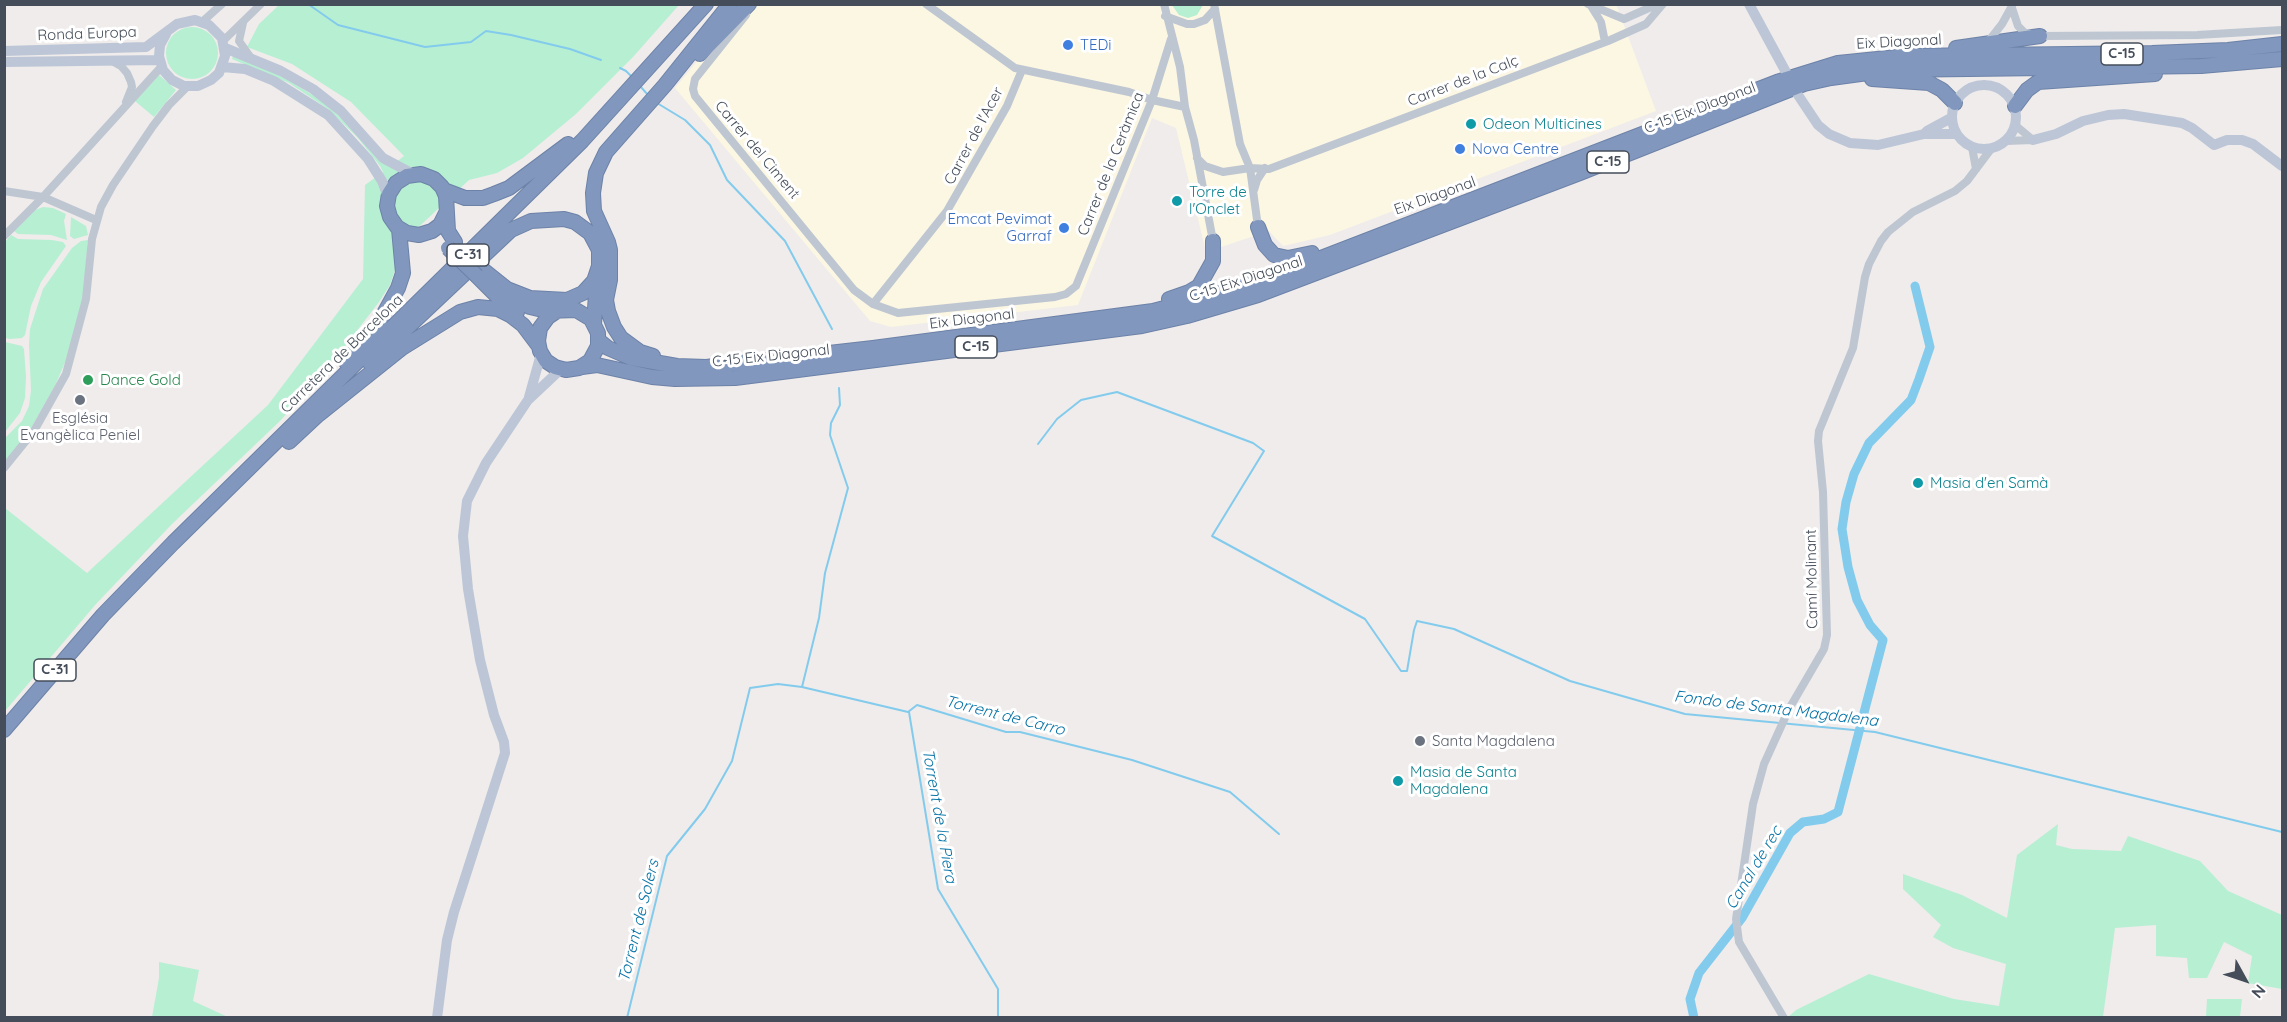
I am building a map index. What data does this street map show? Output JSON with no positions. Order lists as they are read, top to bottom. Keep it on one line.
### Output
{"streets":{"highway":["Eix Diagonal","C-15","C-15 Eix Diagonal","C-31","Carretera de Barcelona"],"street":["Ronda Europa","Carrer de la Calç","Carrer de l'Acer","Carrer del Ciment","Carrer de la Ceràmica","Camí Molinant"]},"crossings":[["Eix Diagonal","C-15"],["Eix Diagonal","C-15 Eix Diagonal"],["C-15","C-15 Eix Diagonal"],["C-15","Camí Molinant"],["Carrer de l'Acer","Carrer del Ciment"],["Carrer de l'Acer","Carrer de la Ceràmica"],["Carrer del Ciment","Carrer de la Ceràmica"]],"water":["Fondo de Santa Magdalena","Torrent de Carro","Torrent de la Piera","Canal de rec","Torrent de Solers"],"places":["TEDi","Odeon Multicines","Nova Centre","Torre de l'Onclet","Emcat Pevimat Garraf","Dance Gold","Església Evangèlica Peniel","Masia d'en Samà","Santa Magdalena","Masia de Santa Magdalena"],"north":"bottom right"}
